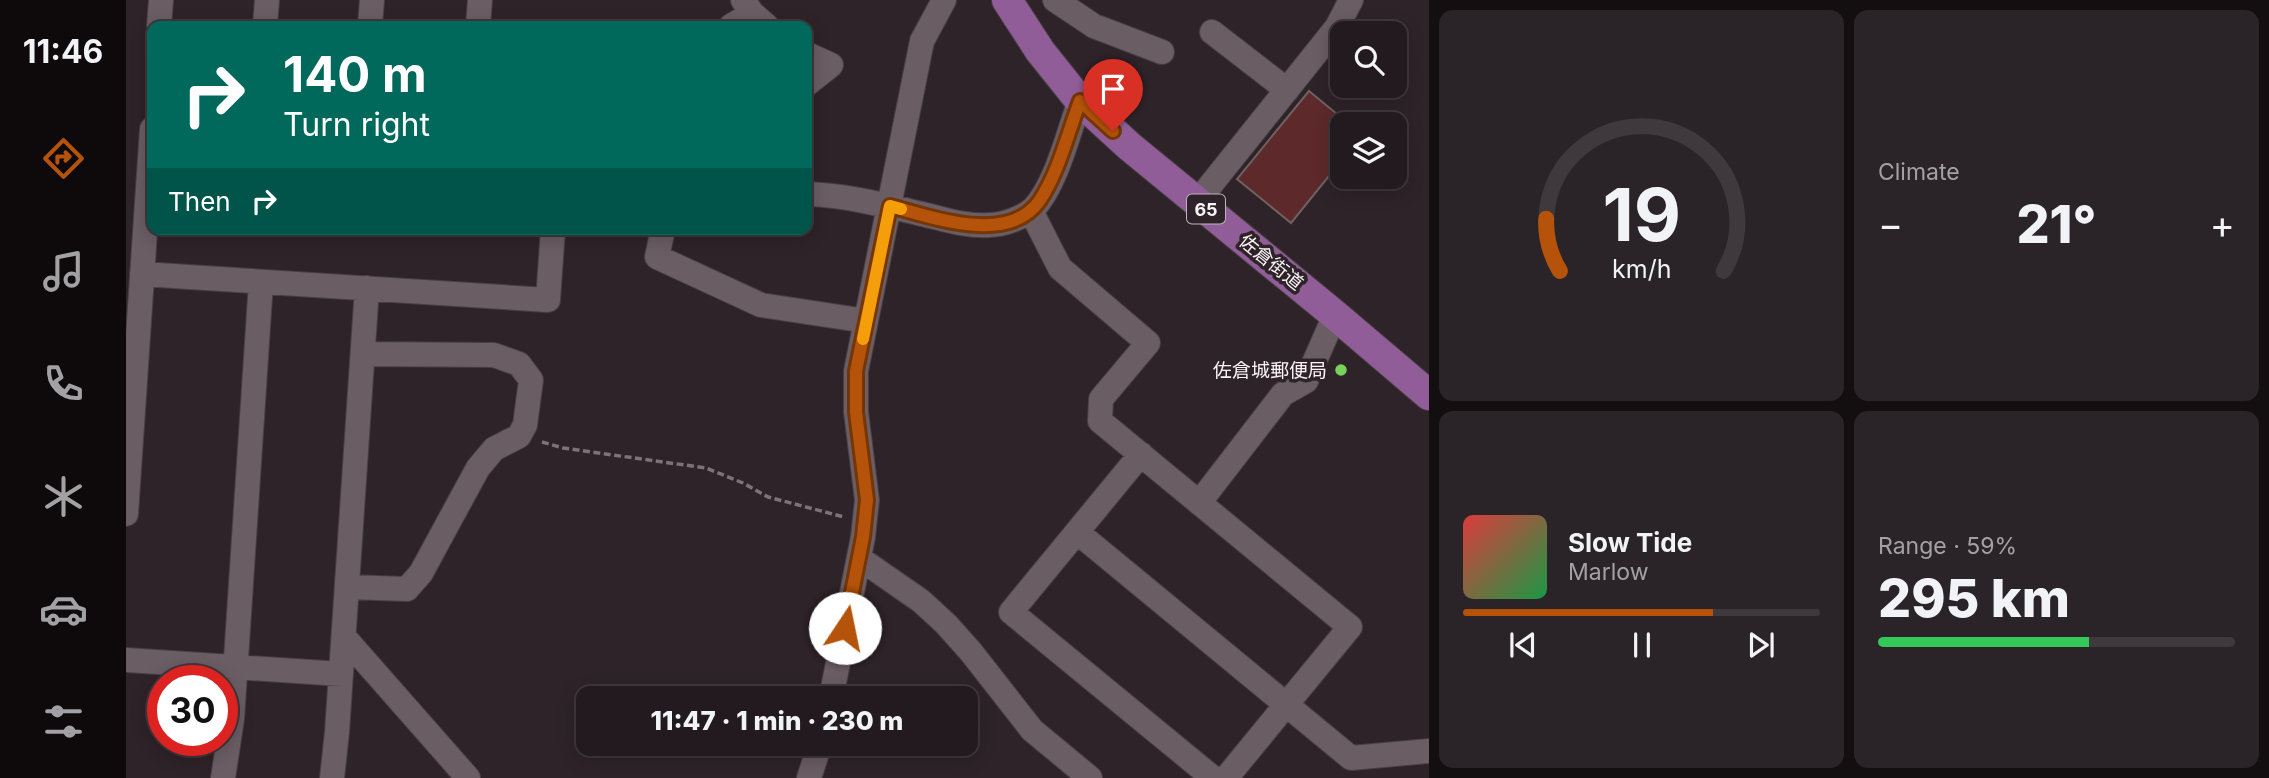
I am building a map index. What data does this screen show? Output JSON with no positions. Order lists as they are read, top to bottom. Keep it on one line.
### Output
{"streets":{"main road":["65","佐倉街道"]},"places":["佐倉城郵便局"],"page":{"tabs":"11:46","tile":["Climate",["Range · 59%","295 km"]],"turn":["140 m","Turn right"],"then":"Then","heat":["−","21°","+"],"song":["Slow Tide","Marlow"],"limit":"30","trip":"11:47 · 1 min · 230 m","gauge":["19","km/h"]}}
